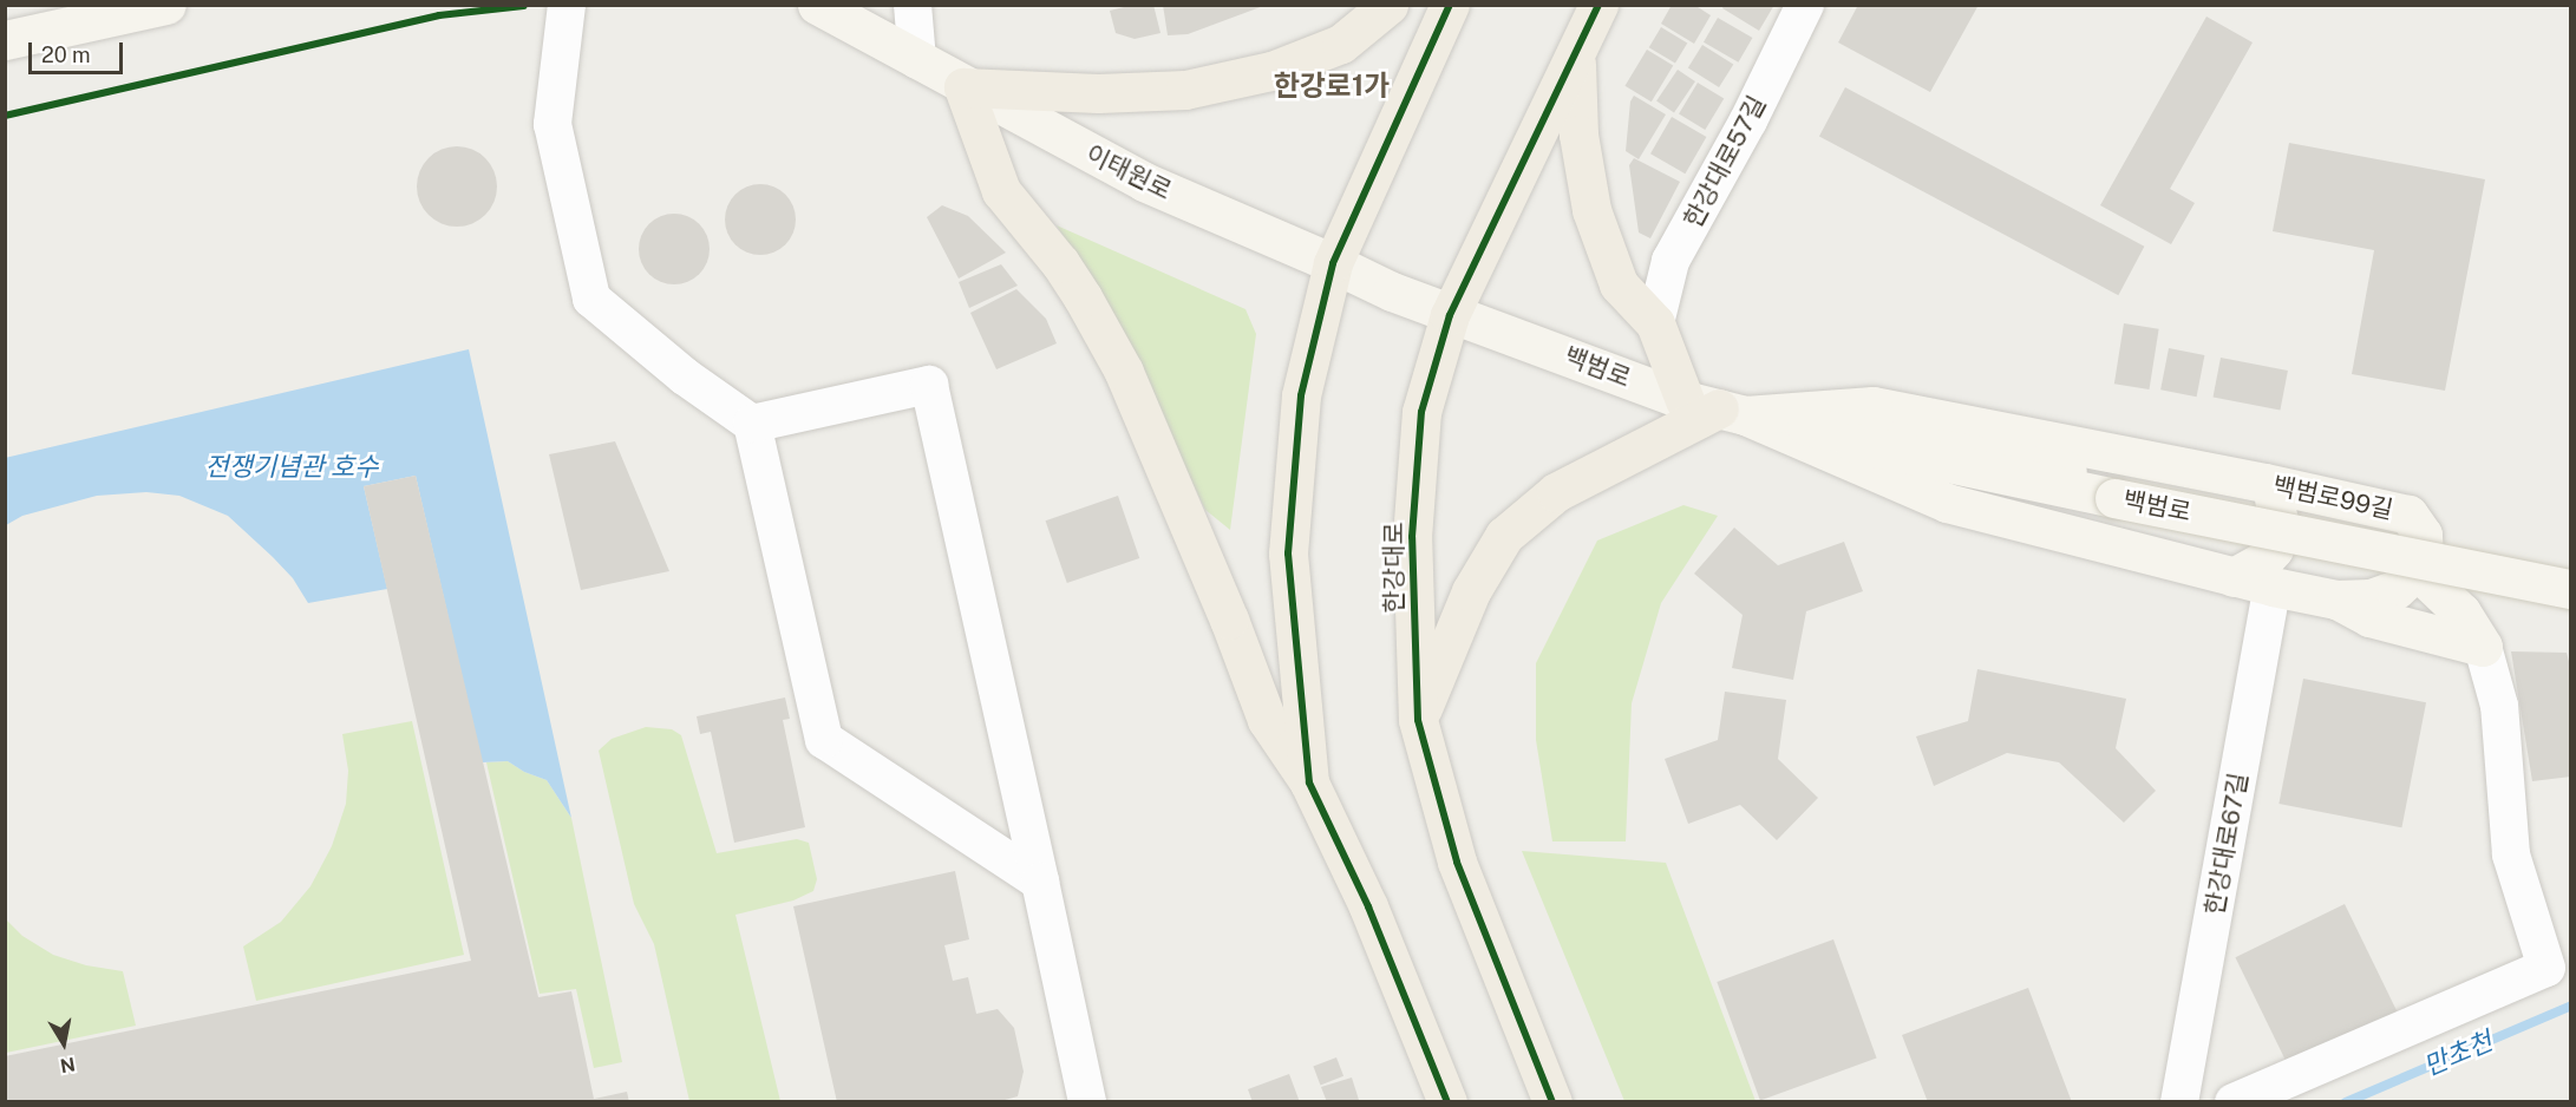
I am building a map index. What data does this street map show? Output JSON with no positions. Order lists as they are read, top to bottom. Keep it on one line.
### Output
{"streets":{"main road":["이태원로","백범로","백범로99길","한강대로"],"street":["한강대로57길","한강대로67길"]},"crossings":[["이태원로","백범로"],["이태원로","한강대로"],["백범로","백범로99길"],["백범로","한강대로"]],"districts":["한강로1가"],"water":["전쟁기념관 호수","만초천"],"scale_bar":"20 m","north":"bottom"}
